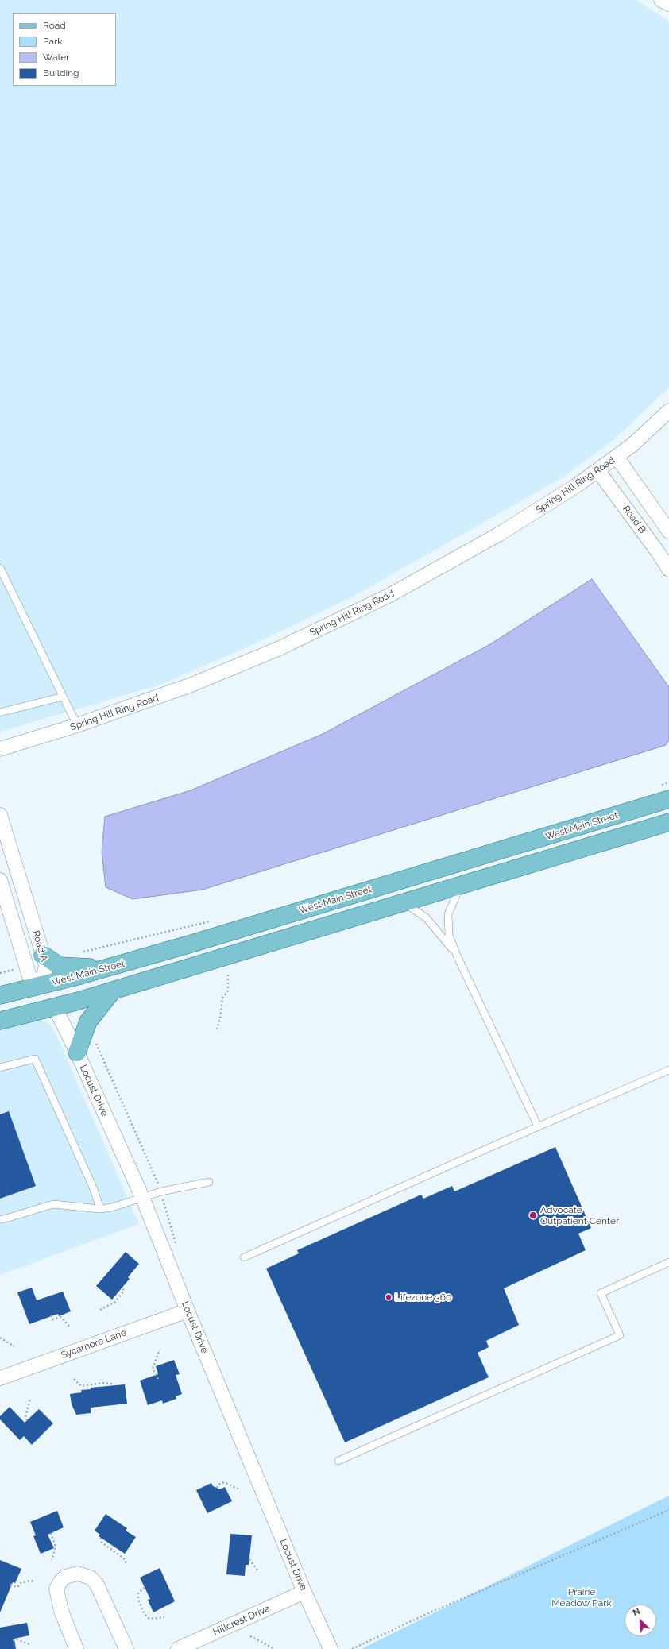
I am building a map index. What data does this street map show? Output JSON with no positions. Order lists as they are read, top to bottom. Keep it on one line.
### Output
{"streets":{"main road":["West Main Street"],"street":["Spring Hill Ring Road","Road B","Road A","Locust Drive","Sycamore Lane","Hillcrest Drive"]},"crossings":[["Spring Hill Ring Road","Road B"],["West Main Street","Road A"],["Locust Drive","Sycamore Lane"],["Locust Drive","Hillcrest Drive"]],"parks":["Prairie Meadow Park"],"places":["Advocate Outpatient Center","Lifezone 360"],"legend":["Road","Park","Water","Building"],"north":"top left"}
